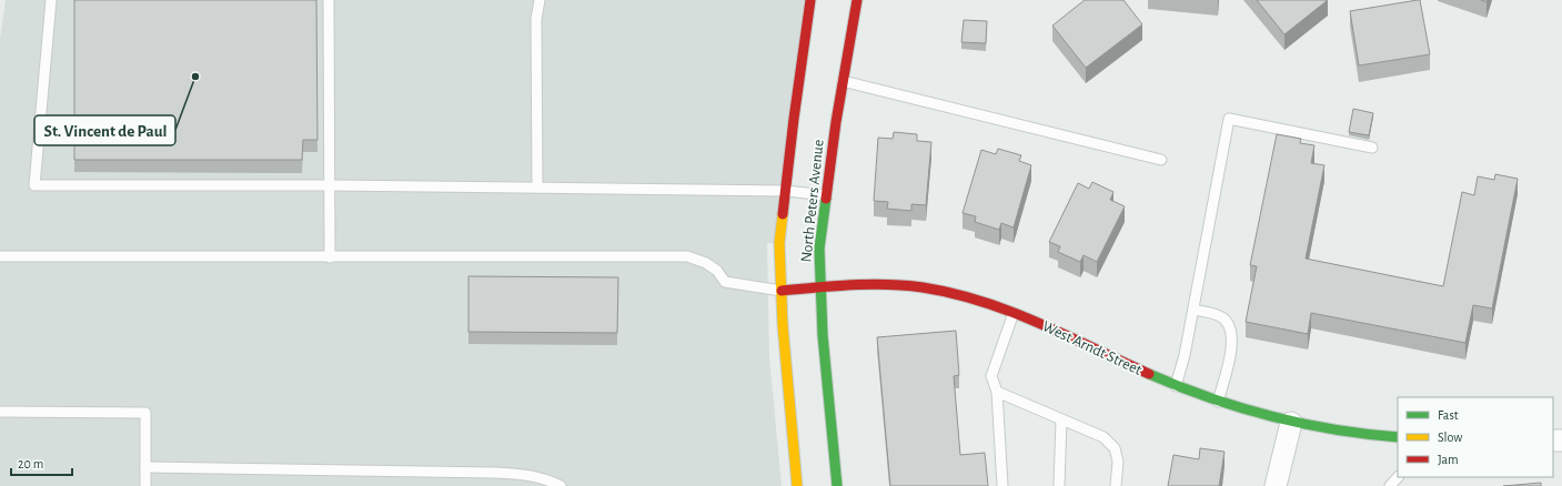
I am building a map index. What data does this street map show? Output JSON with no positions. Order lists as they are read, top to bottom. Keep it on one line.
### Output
{"streets":{"main road":["North Peters Avenue","West Arndt Street"]},"crossings":[["North Peters Avenue","West Arndt Street"]],"places":["St. Vincent de Paul"],"legend":["Fast","Slow","Jam"],"scale_bar":"20 m"}
